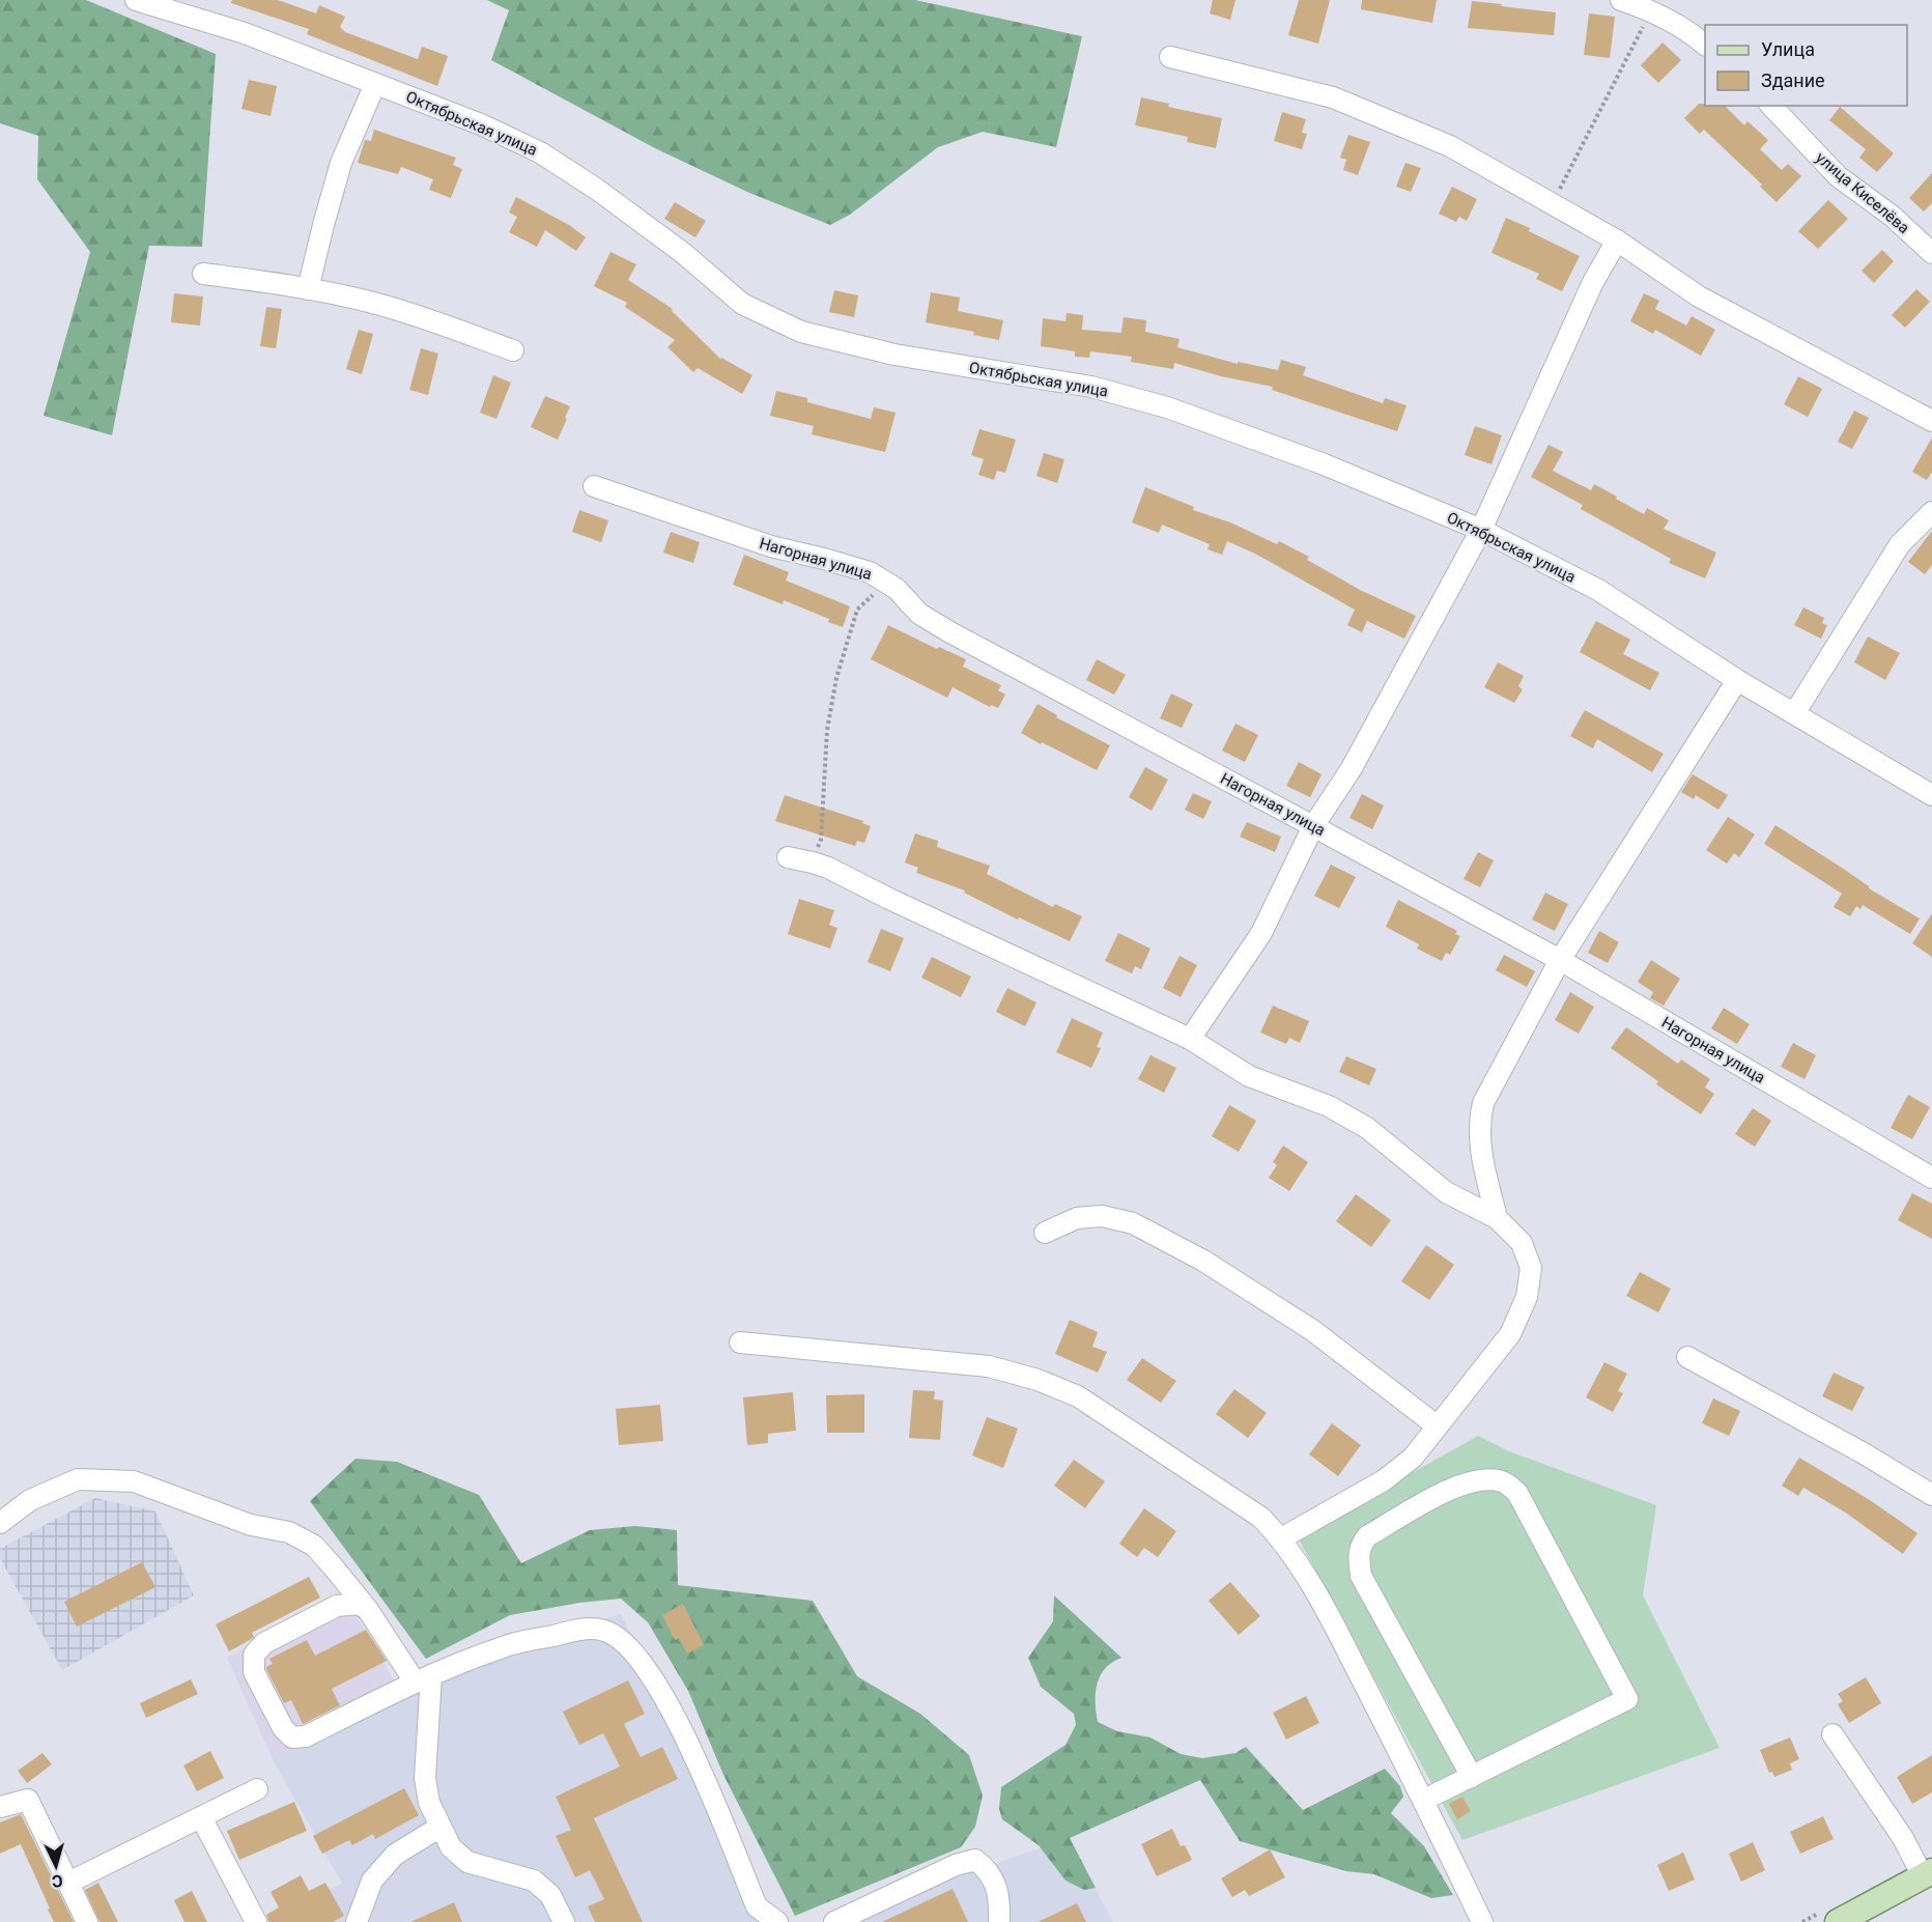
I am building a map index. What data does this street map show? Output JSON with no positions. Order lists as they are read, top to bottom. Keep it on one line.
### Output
{"streets":{"street":["Октябрьская улица","улица Киселёва","Нагорная улица"]},"legend":["Улица","Здание"],"north":"bottom"}
